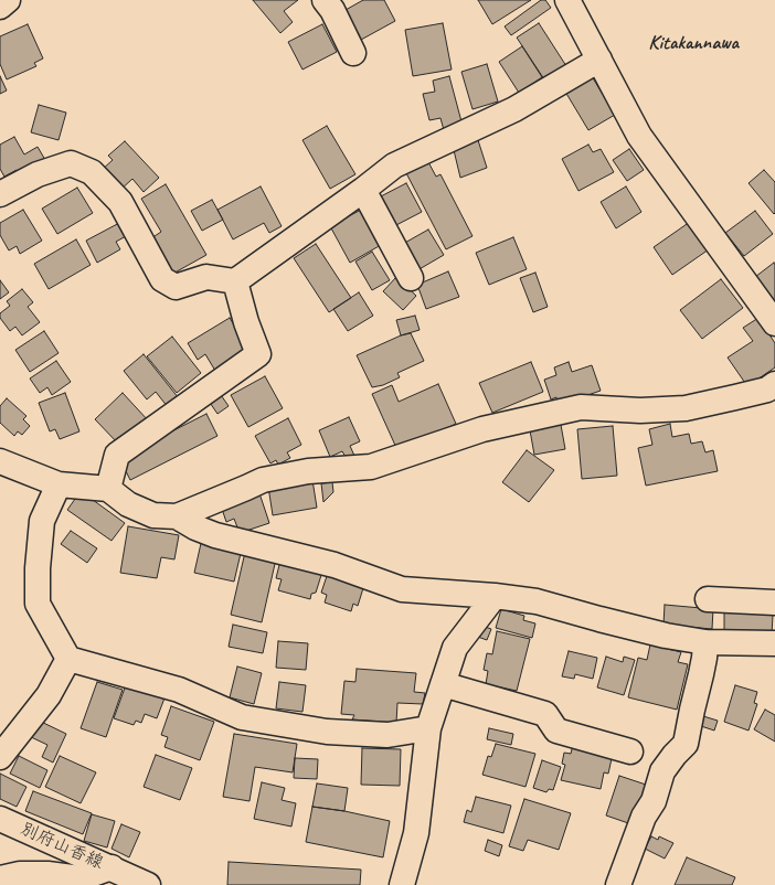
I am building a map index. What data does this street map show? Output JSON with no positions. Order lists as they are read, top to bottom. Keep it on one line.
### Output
{"streets":{"street":["別府山香線"]},"districts":["Kitakannawa"]}
